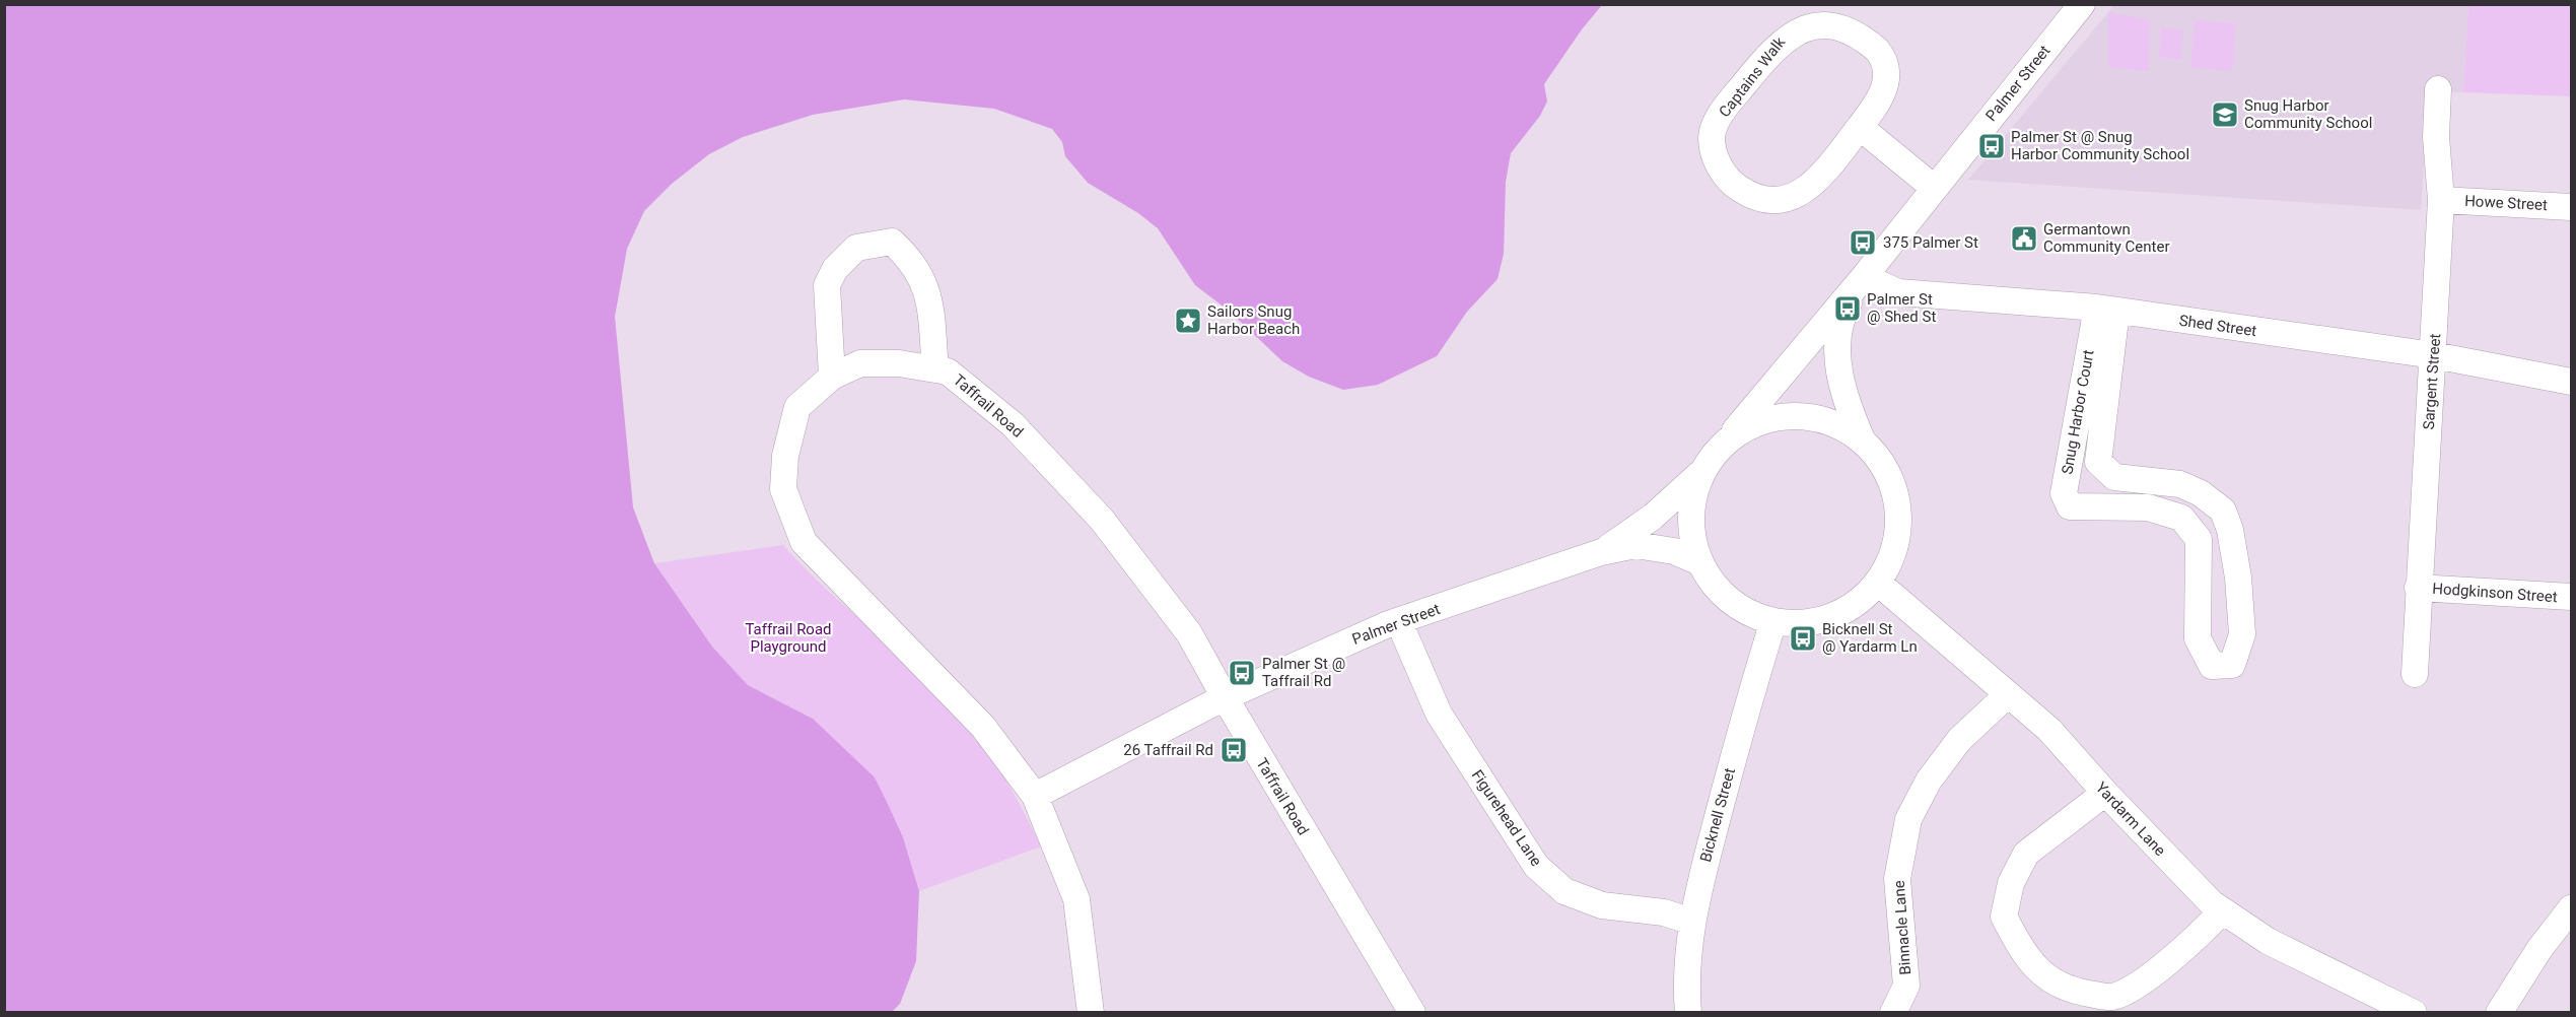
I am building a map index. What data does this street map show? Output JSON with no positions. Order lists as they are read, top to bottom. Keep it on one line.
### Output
{"streets":{"street":["Captains Walk","Palmer Street","Howe Street","Shed Street","Sargent Street","Taffrail Road","Snug Harbor Court","Hodgkinson Street","Bicknell Street","Figurehead Lane","Yardarm Lane","Binnacle Lane"]},"crossings":[["Palmer Street","Shed Street"],["Palmer Street","Taffrail Road"],["Palmer Street","Bicknell Street"],["Palmer Street","Figurehead Lane"],["Palmer Street","Yardarm Lane"],["Howe Street","Sargent Street"],["Shed Street","Sargent Street"],["Shed Street","Snug Harbor Court"],["Sargent Street","Hodgkinson Street"],["Bicknell Street","Figurehead Lane"],["Bicknell Street","Yardarm Lane"],["Yardarm Lane","Binnacle Lane"]],"parks":["Taffrail Road Playground"],"places":{"school or university":["Snug Harbor Community School"],"bus stop":["Palmer St @ Snug Harbor Community School","375 Palmer St","Palmer St @ Shed St","Bicknell St @ Yardarm Ln","Palmer St @ Taffrail Rd","26 Taffrail Rd"],"public building":["Germantown Community Center"],"place":["Sailors Snug Harbor Beach"]}}
